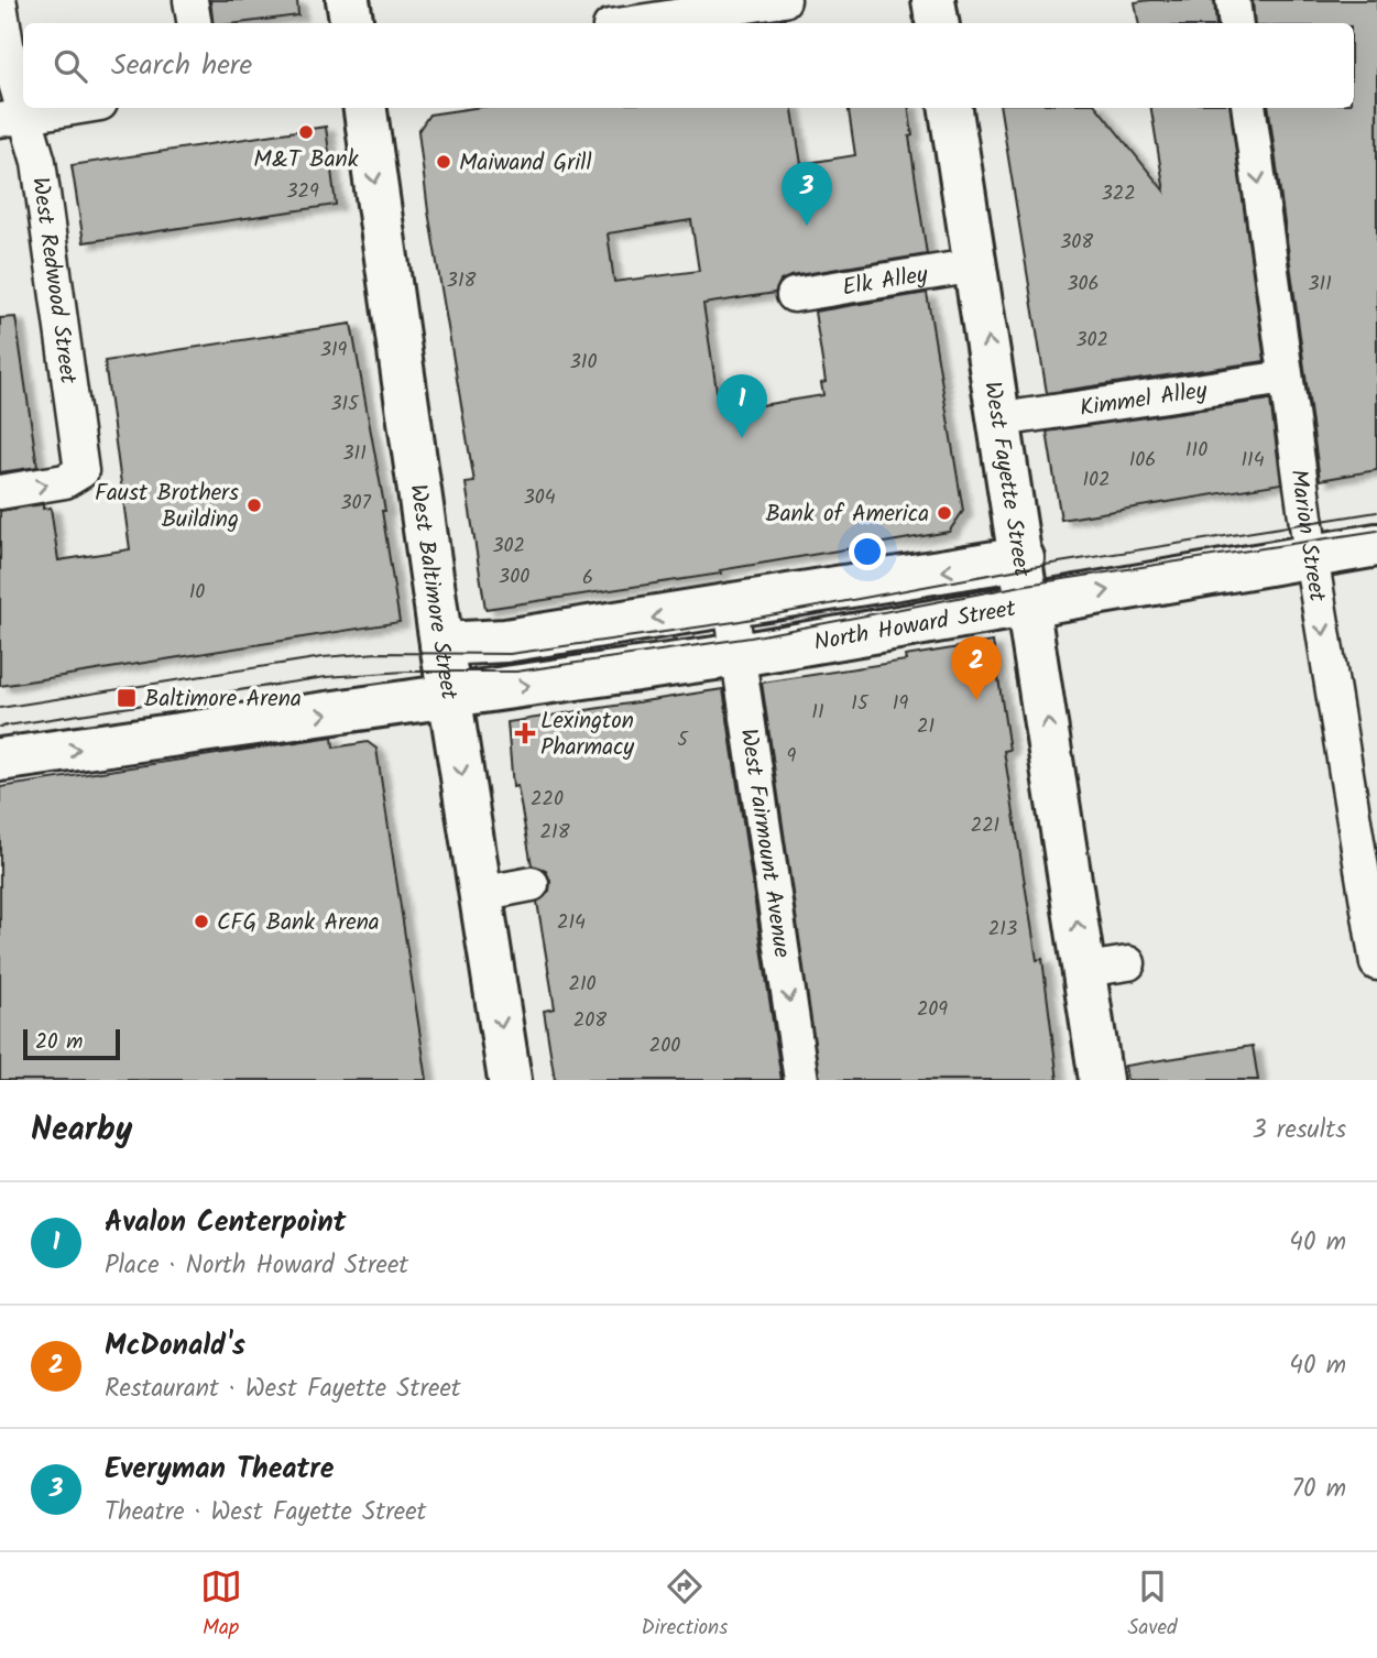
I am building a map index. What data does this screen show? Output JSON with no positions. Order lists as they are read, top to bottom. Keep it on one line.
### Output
{"streets":{"main road":["West Fayette Street","West Baltimore Street","North Howard Street"],"street":["West Redwood Street","Elk Alley","Kimmel Alley","Marion Street","West Fairmount Avenue"]},"crossings":[["Elk Alley","West Fayette Street"],["Kimmel Alley","West Fayette Street"],["Kimmel Alley","Marion Street"],["West Fayette Street","North Howard Street"],["Marion Street","North Howard Street"],["West Baltimore Street","North Howard Street"],["North Howard Street","West Fairmount Avenue"]],"one_way":["West Redwood Street","West Fayette Street","Marion Street","West Baltimore Street","West Fairmount Avenue"],"places":{"other":["M&T Bank","Maiwand Grill","Faust Brothers Building","Bank of America","CFG Bank Arena"],"transit":["Baltimore Arena"],"health":["Lexington Pharmacy"]},"house_numbers":["329","322","308","318","306","311","302","319","310","315","110","311","106","114","102","304","307","302","300","6","10","15","19","11","21","5","9","220","221","218","214","213","210","209","208","200"],"scale_bar":"20 m","page":{"search":"Search here","pins":["3","1","2"],"scale":"20 m","heading":["Nearby","3 results"],"list":[{"mark":"1","name":"Avalon Centerpoint","note":"Place · North Howard Street","value":"40 m"},{"mark":"2","name":"McDonald's","note":"Restaurant · West Fayette Street","value":"40 m"},{"mark":"3","name":"Everyman Theatre","note":"Theatre · West Fayette Street","value":"70 m"}],"nav":["Map","Directions","Saved"]}}
